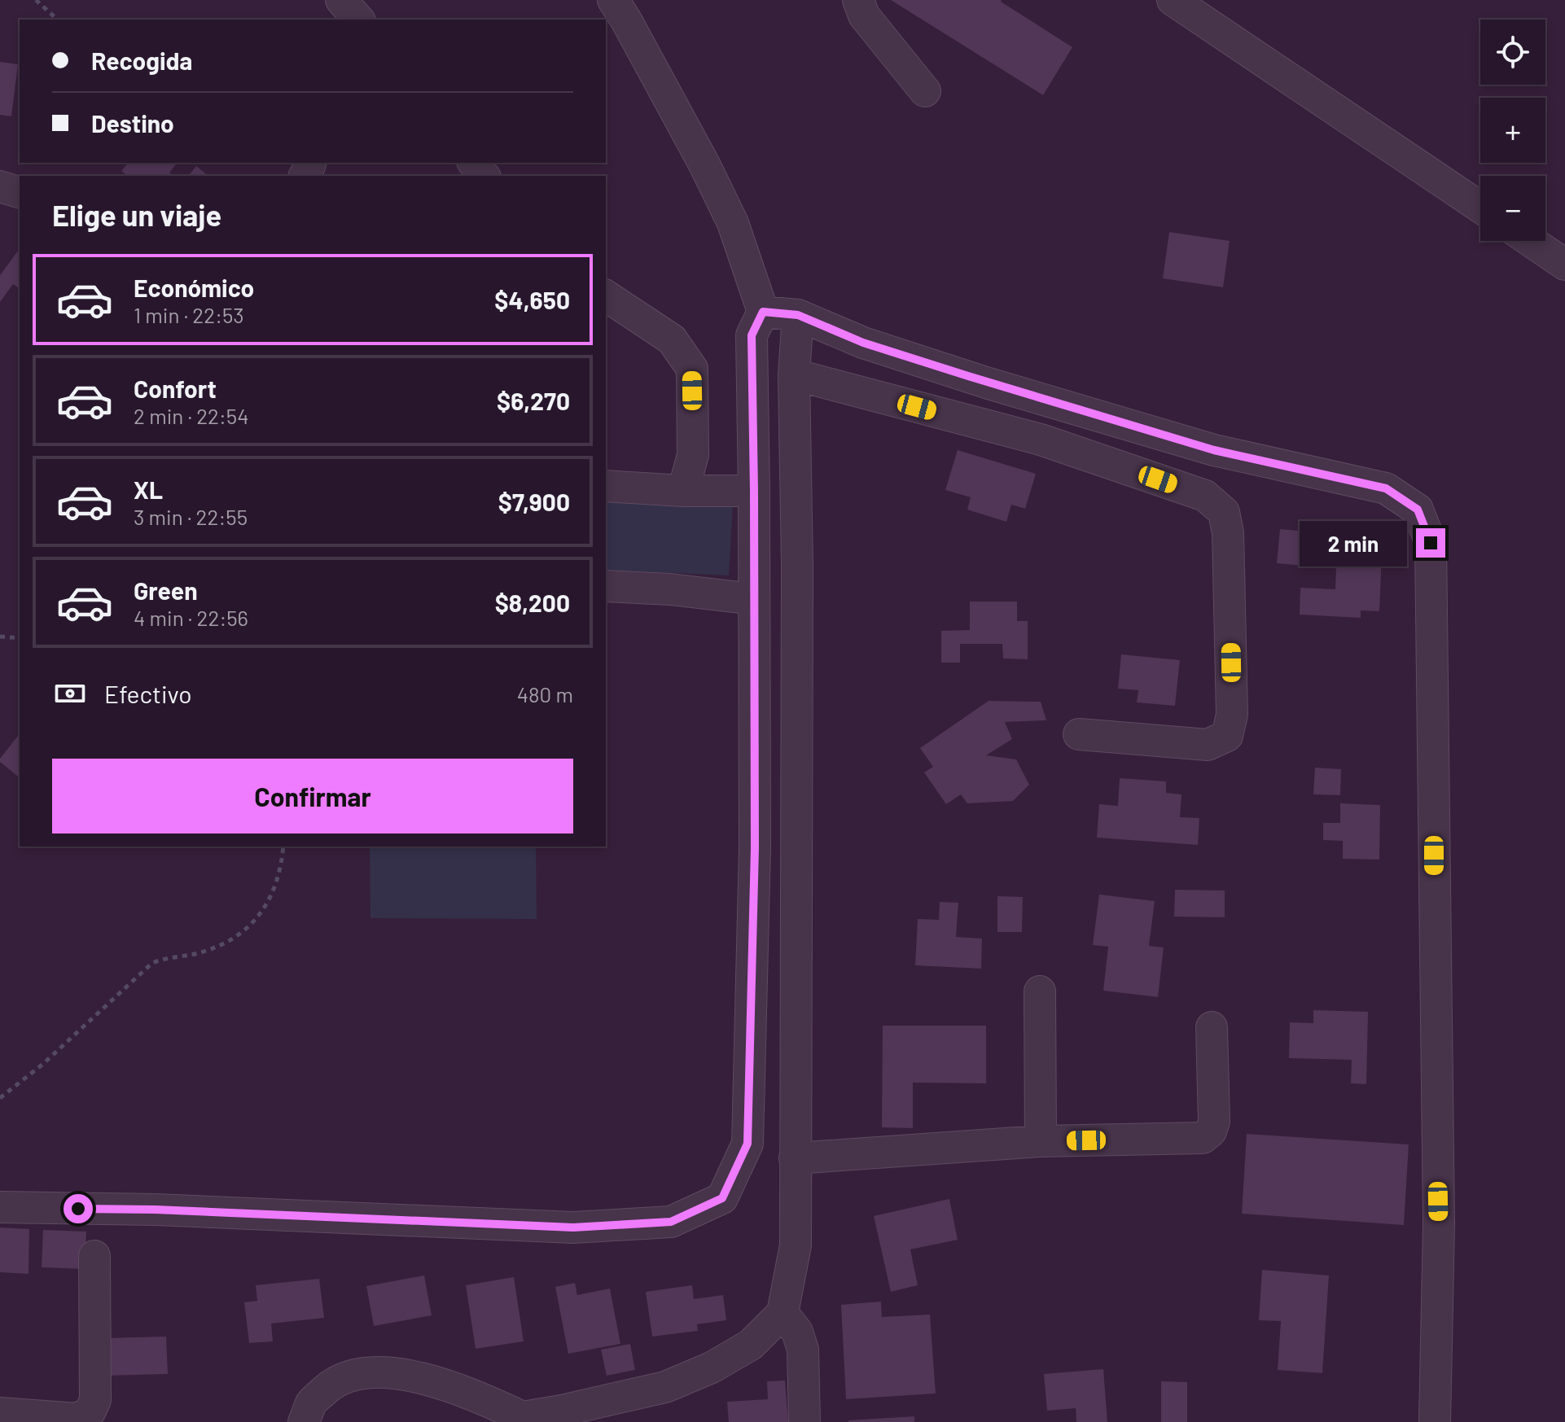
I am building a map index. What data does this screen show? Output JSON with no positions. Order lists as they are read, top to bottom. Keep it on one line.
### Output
{"page":{"map_buttons":["+","−"],"banner":["Recogida","Destino"],"heading":"Elige un viaje","list":[{"name":"Económico","note":"1 min · 22:53","value":"$4,650"},{"name":"Confort","note":"2 min · 22:54","value":"$6,270"},{"name":"XL","note":"3 min · 22:55","value":"$7,900"},{"name":"Green","note":"4 min · 22:56","value":"$8,200"}],"bubble":"2 min","pay":["Efectivo","480 m"],"buttons":"Confirmar"}}
